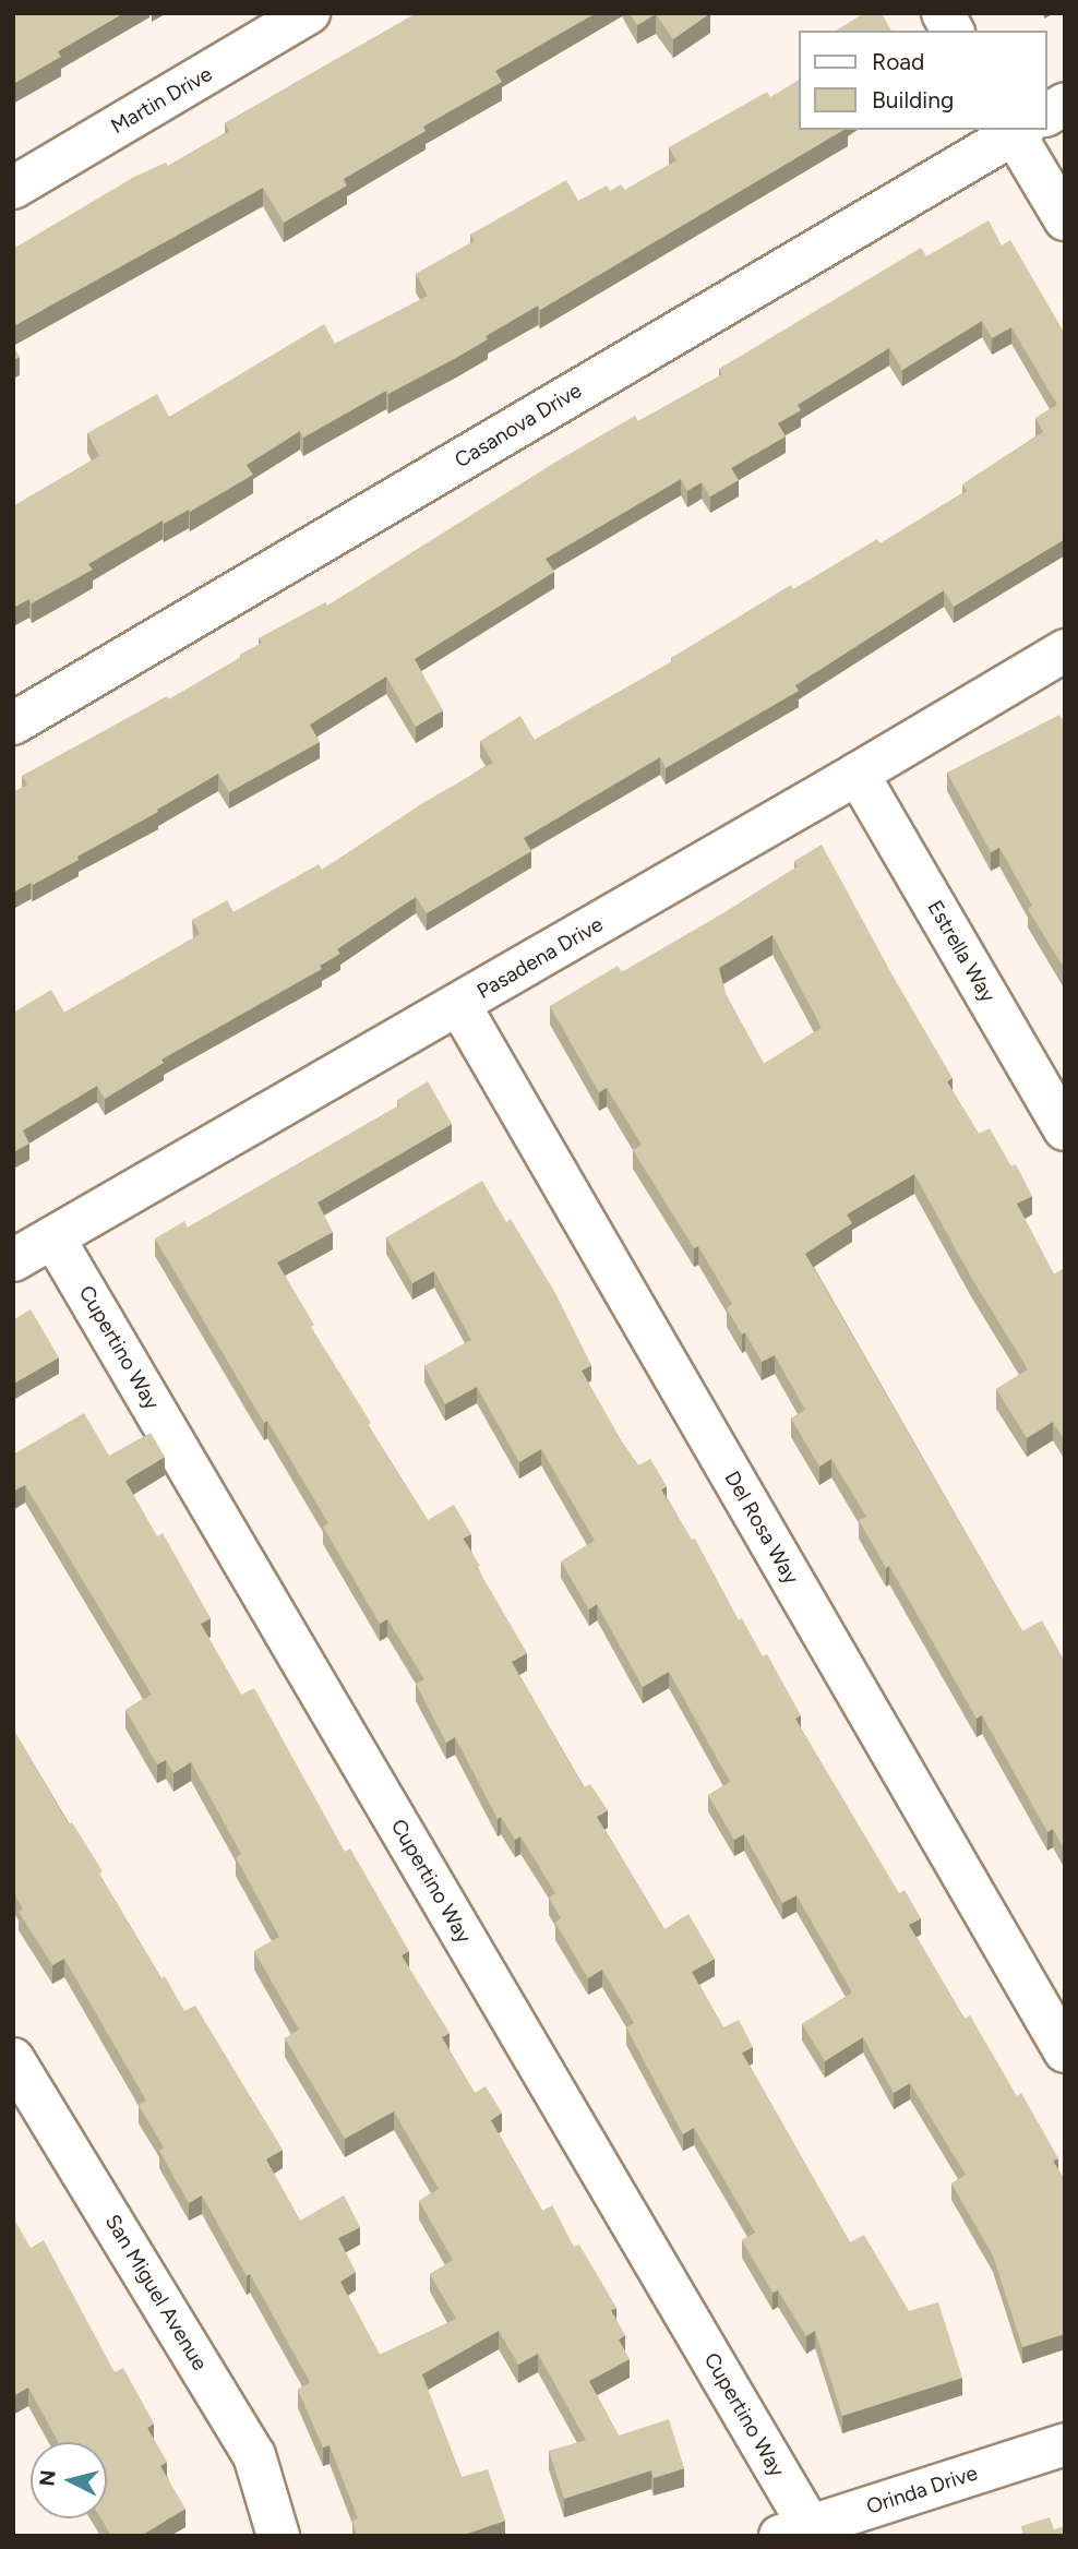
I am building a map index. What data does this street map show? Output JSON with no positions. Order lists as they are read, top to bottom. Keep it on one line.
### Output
{"streets":{"street":["Martin Drive","Casanova Drive","Estrella Way","Pasadena Drive","Cupertino Way","Del Rosa Way","San Miguel Avenue","Orinda Drive"]},"crossings":[["Estrella Way","Pasadena Drive"],["Pasadena Drive","Cupertino Way"],["Pasadena Drive","Del Rosa Way"],["Cupertino Way","Orinda Drive"]],"legend":["Road","Building"],"north":"left"}
